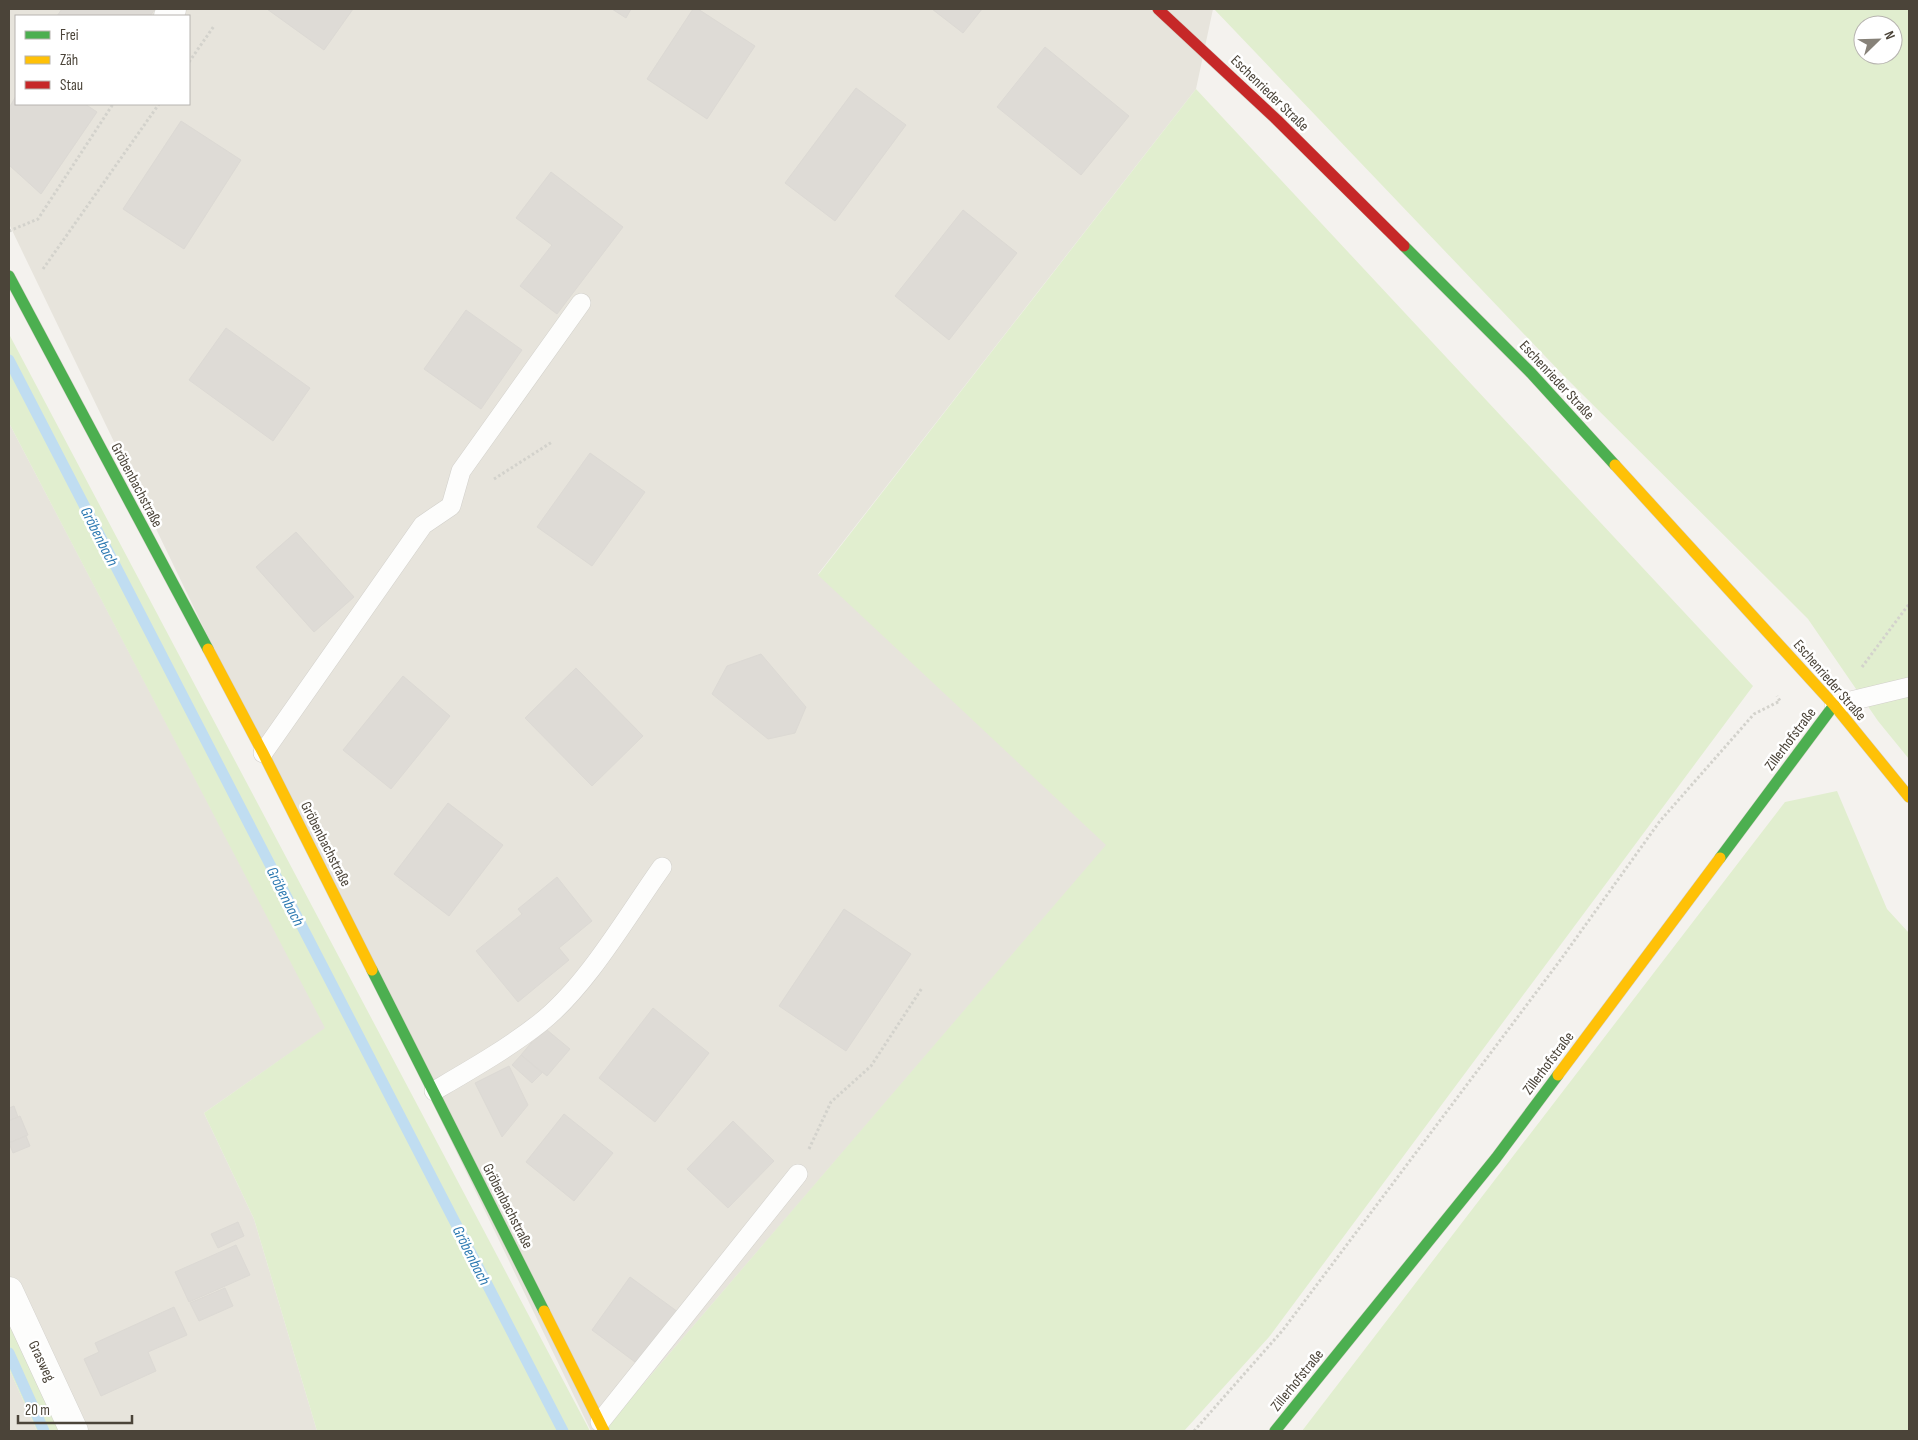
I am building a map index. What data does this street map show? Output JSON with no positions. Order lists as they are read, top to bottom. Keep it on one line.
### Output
{"streets":{"street":["Eschenrieder Straße","Gröbenbachstraße","Zillerhofstraße","Grasweg"]},"crossings":[["Eschenrieder Straße","Zillerhofstraße"]],"water":["Gröbenbach"],"legend":["Frei","Zäh","Stau"],"scale_bar":"20 m","north":"top right"}
